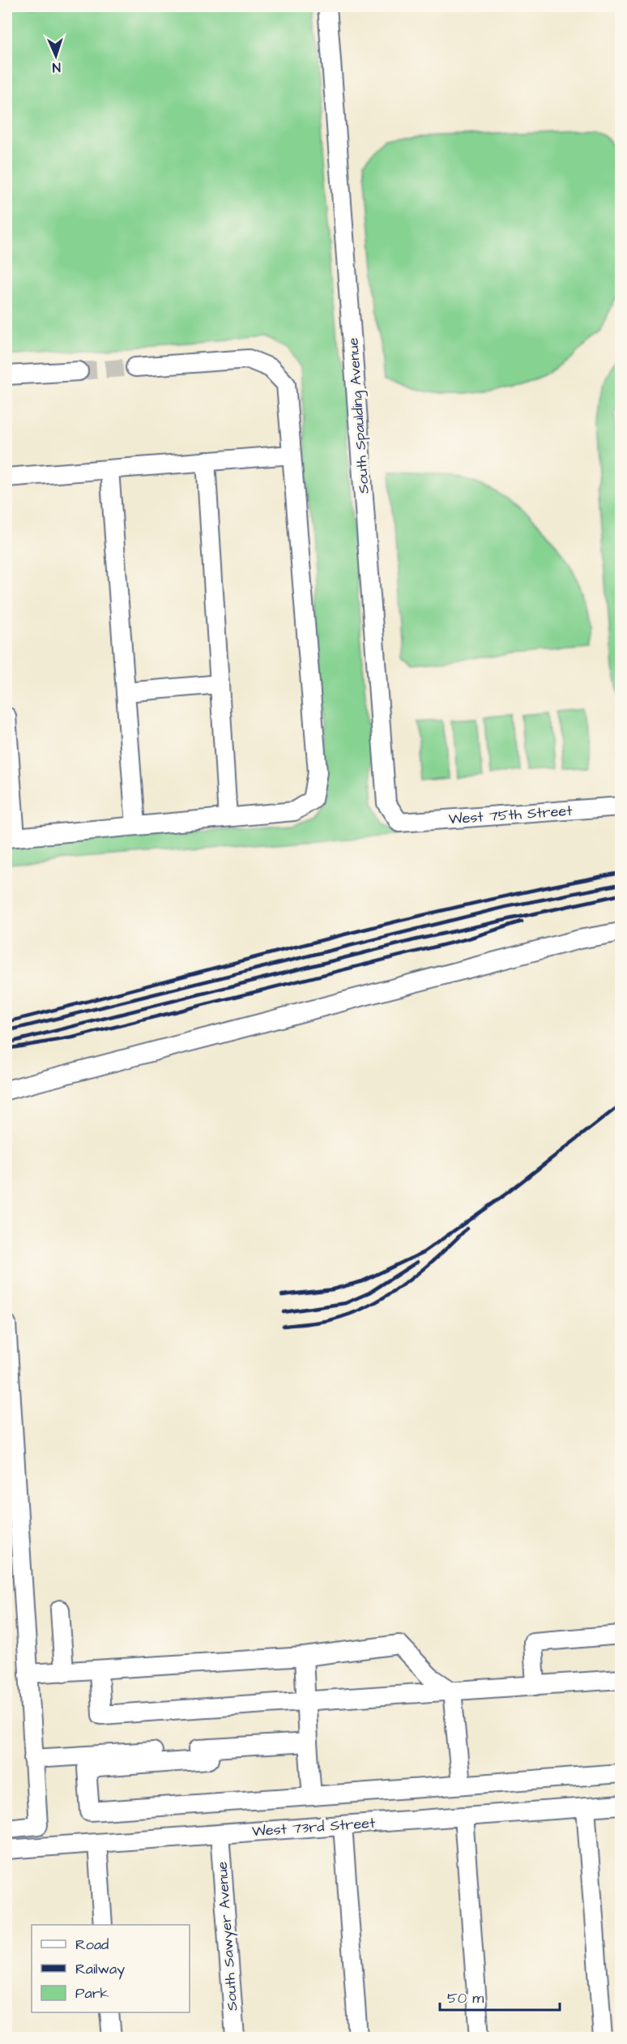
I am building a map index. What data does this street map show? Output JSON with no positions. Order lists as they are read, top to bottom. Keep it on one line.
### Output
{"streets":{"street":["South Spaulding Avenue","West 75th Street","West 73rd Street","South Sawyer Avenue"]},"crossings":[["South Spaulding Avenue","West 75th Street"],["West 73rd Street","South Sawyer Avenue"]],"legend":["Road","Railway","Park"],"scale_bar":"50 m","north":"bottom"}
